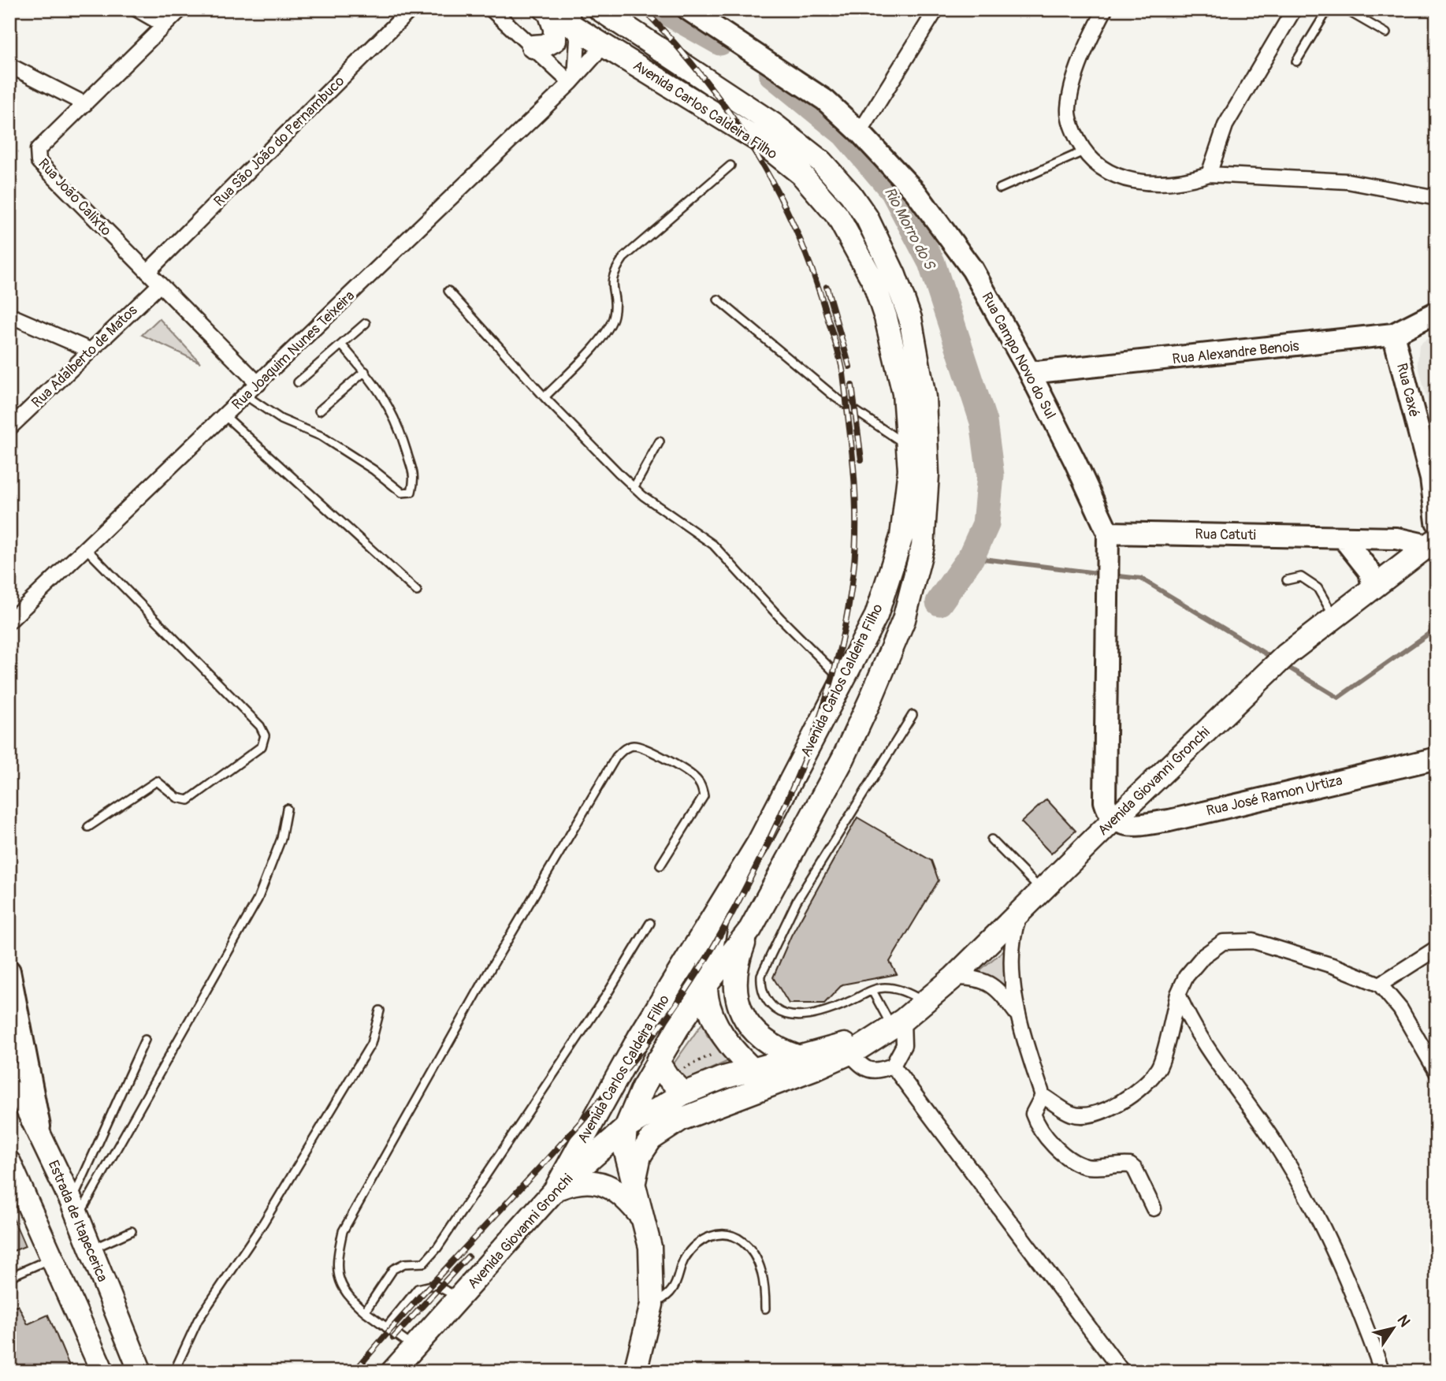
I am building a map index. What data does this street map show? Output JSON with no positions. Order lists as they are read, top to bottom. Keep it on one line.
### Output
{"streets":{"main road":["Avenida Carlos Caldeira Filho","Avenida Giovanni Gronchi","Estrada de Itapecerica"],"street":["Rua São João do Pernambuco","Rua João Calixto","Rua Joaquim Nunes Teixeira","Rua Alexandre Benois","Rua Campo Novo do Sul","Rua Adalberto de Matos","Rua Caxé","Rua Catuti","Rua José Ramon Urtiza"]},"crossings":[["Avenida Carlos Caldeira Filho","Rua Joaquim Nunes Teixeira"],["Avenida Carlos Caldeira Filho","Avenida Giovanni Gronchi"],["Rua São João do Pernambuco","Rua João Calixto"],["Rua João Calixto","Rua Joaquim Nunes Teixeira"],["Rua João Calixto","Rua Adalberto de Matos"],["Rua Alexandre Benois","Rua Campo Novo do Sul"],["Rua Alexandre Benois","Rua Caxé"],["Rua Campo Novo do Sul","Rua Catuti"],["Rua Campo Novo do Sul","Avenida Giovanni Gronchi"],["Rua Campo Novo do Sul","Rua José Ramon Urtiza"],["Rua Catuti","Avenida Giovanni Gronchi"],["Avenida Giovanni Gronchi","Rua José Ramon Urtiza"]],"water":["Rio Morro do S"],"north":"top right"}
